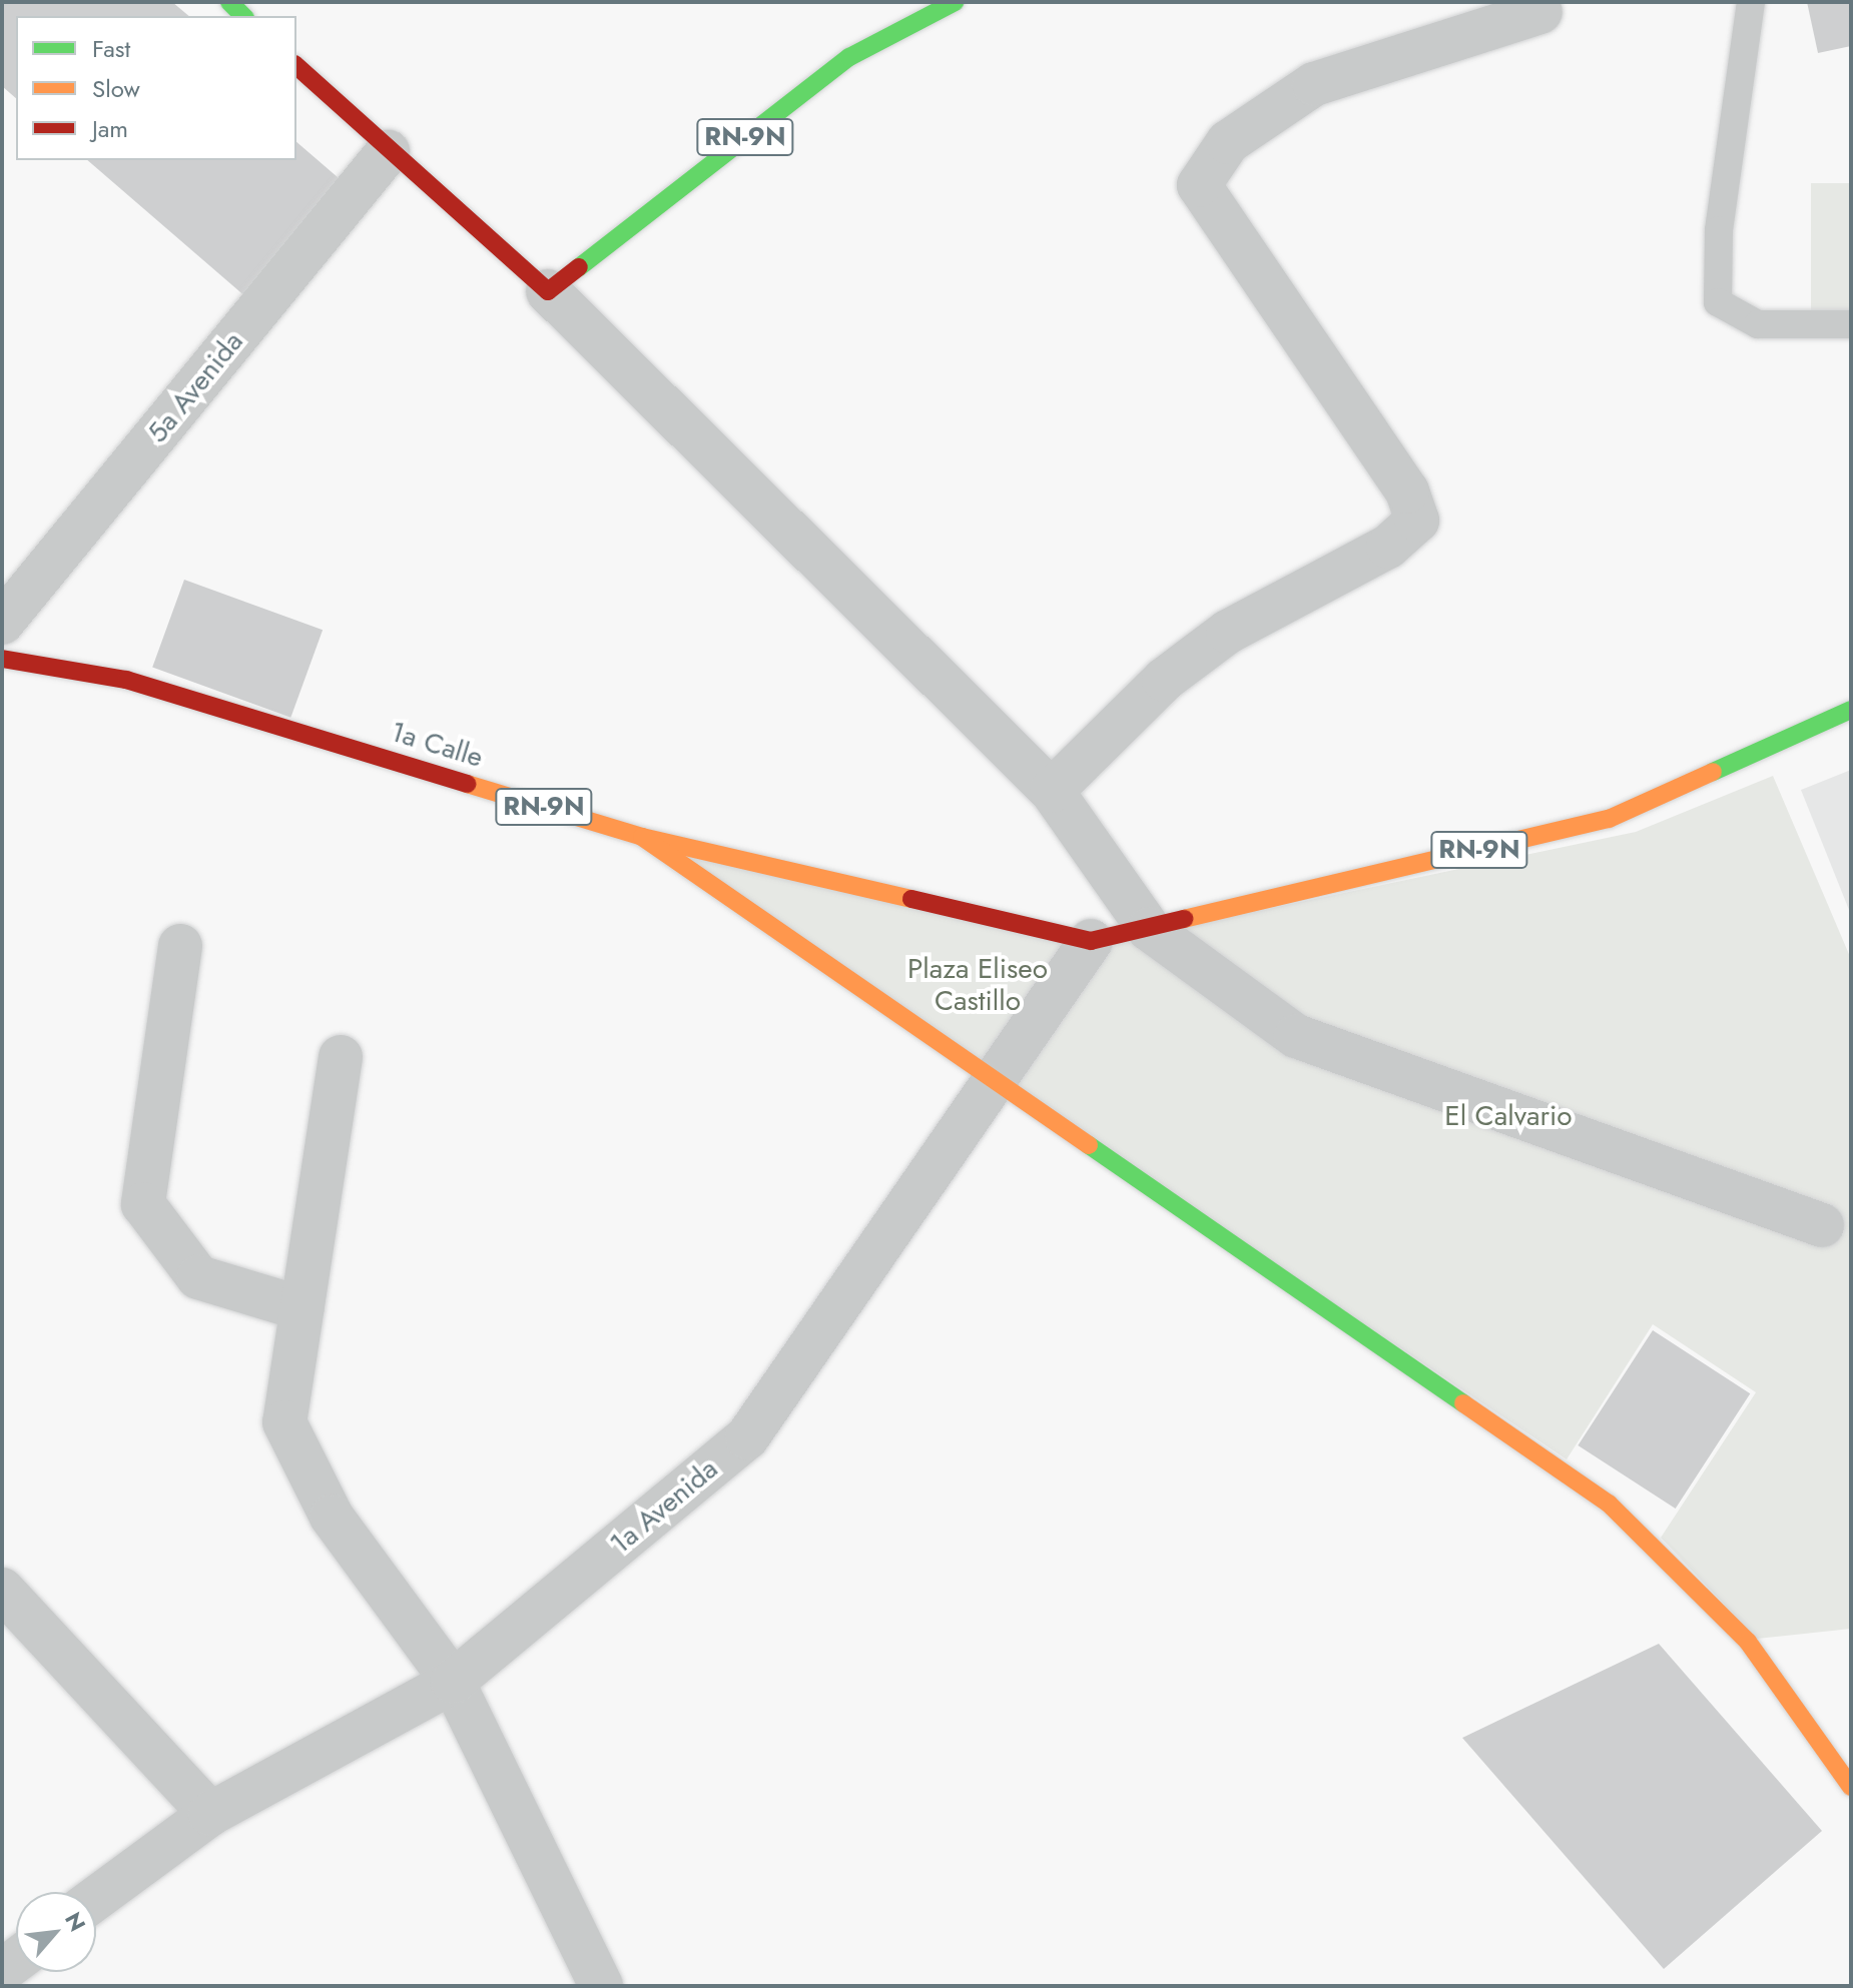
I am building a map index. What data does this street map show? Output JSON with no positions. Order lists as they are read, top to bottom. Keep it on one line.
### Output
{"streets":{"main road":["RN-9N","1a Calle"],"street":["5a Avenida","1a Avenida"]},"crossings":[["RN-9N","1a Calle"],["RN-9N","1a Avenida"],["1a Calle","1a Avenida"]],"parks":["Plaza Eliseo Castillo","El Calvario"],"legend":["Fast","Slow","Jam"],"north":"top right"}
